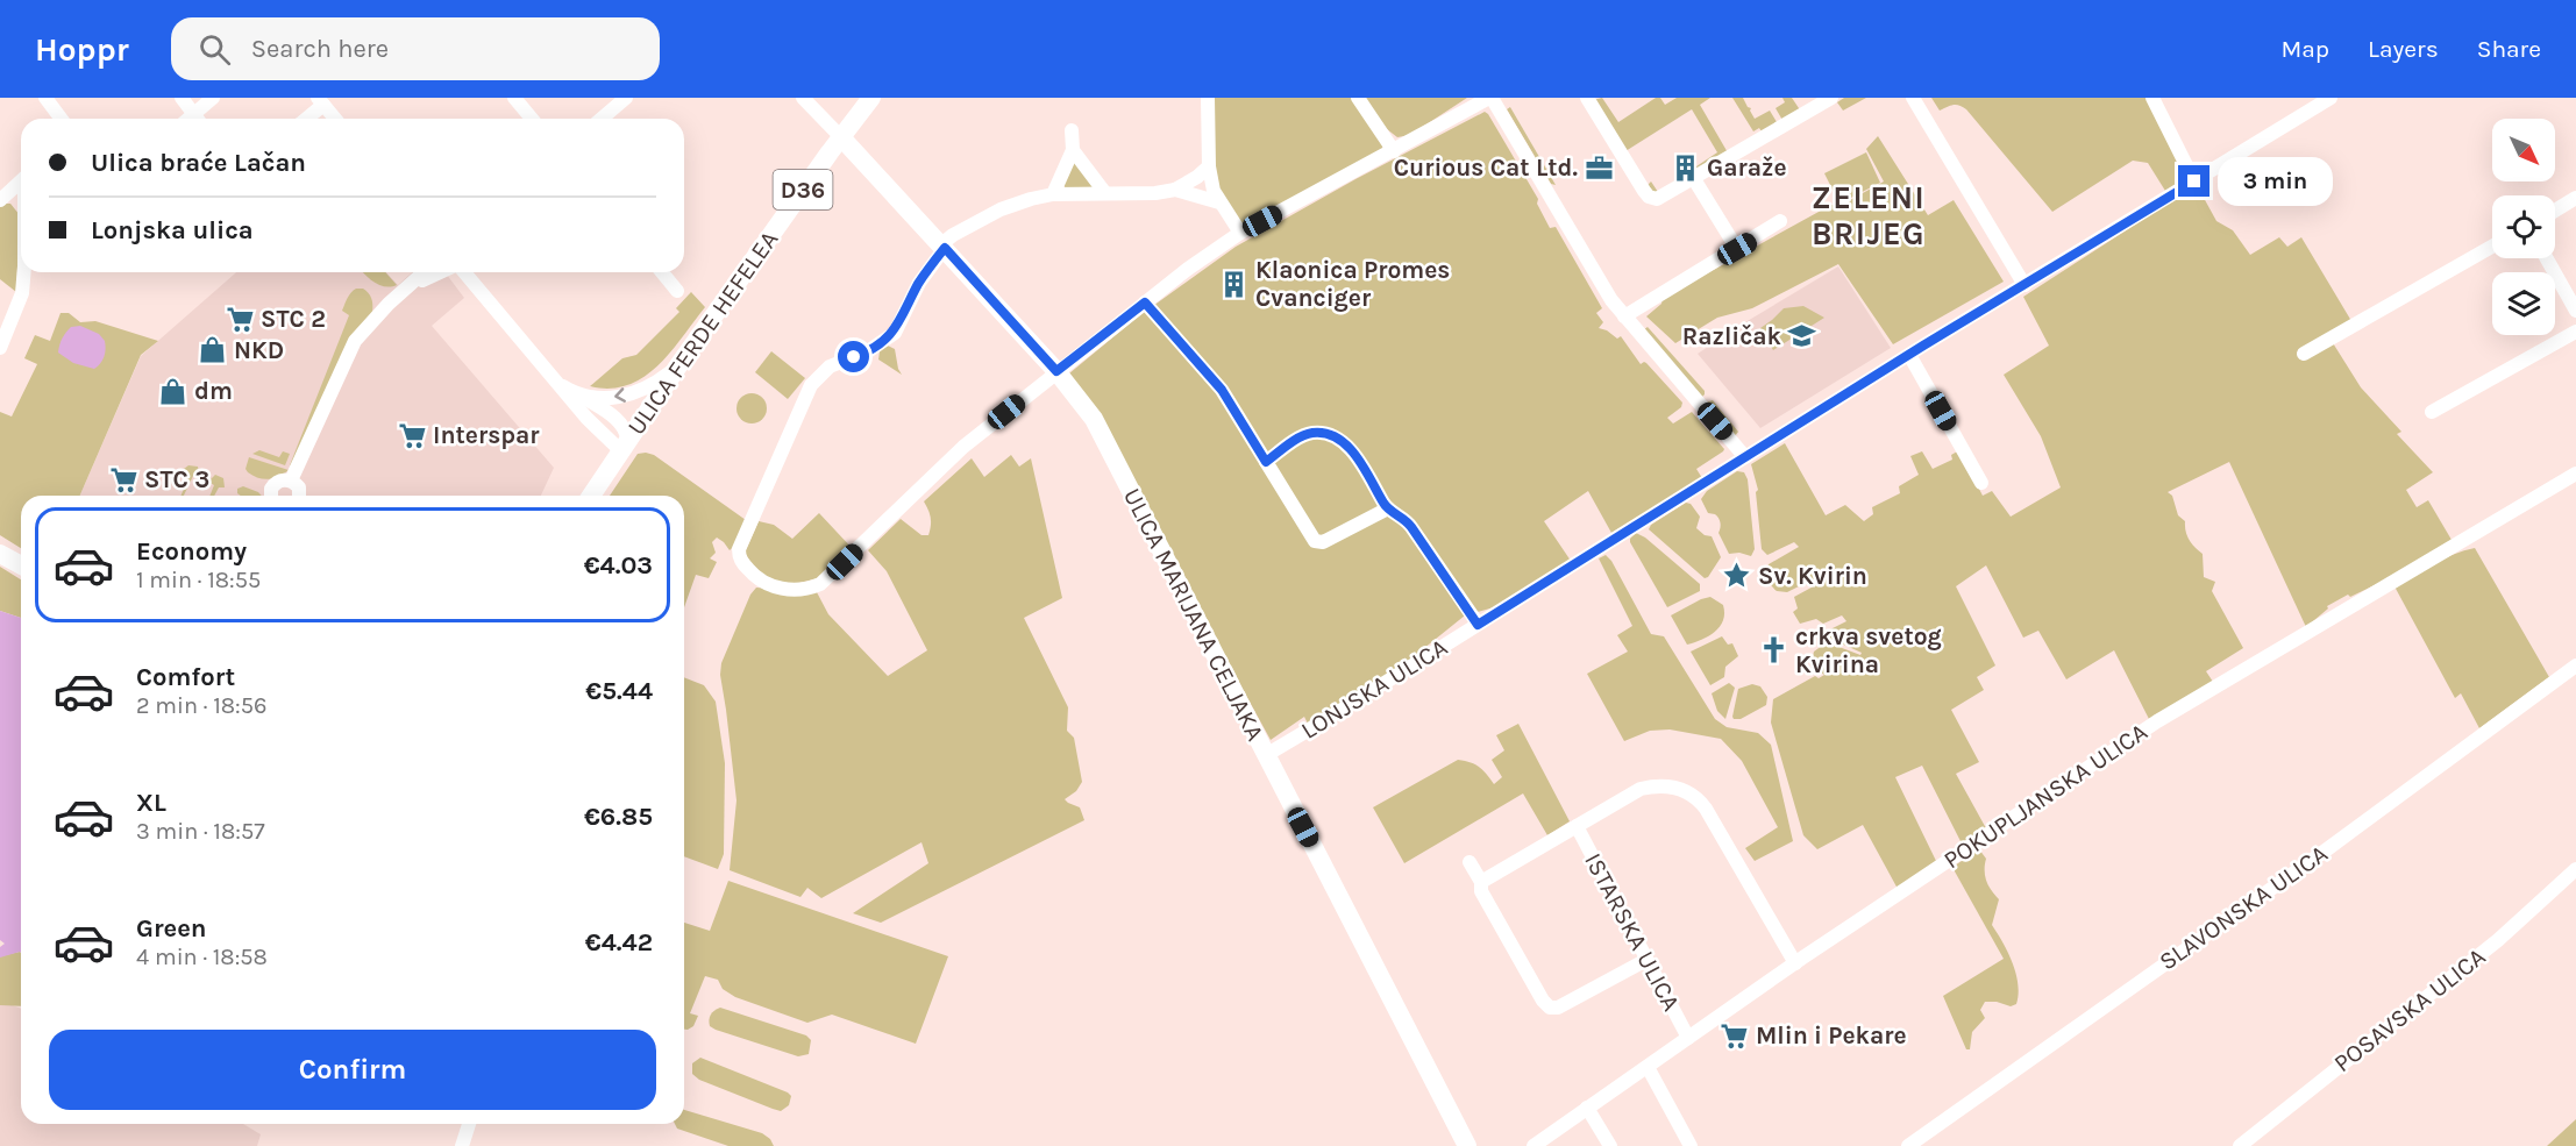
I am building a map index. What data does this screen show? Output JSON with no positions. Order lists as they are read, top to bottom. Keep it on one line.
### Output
{"streets":{"main road":["D36","ULICA FERDE HEFELEA","ULICA MARIJANA CELJAKA"],"street":["LONJSKA ULICA","POKUPLJANSKA ULICA","SLAVONSKA ULICA","ISTARSKA ULICA","POSAVSKA ULICA"]},"crossings":[["ULICA FERDE HEFELEA","ULICA MARIJANA CELJAKA"],["ULICA MARIJANA CELJAKA","LONJSKA ULICA"],["POKUPLJANSKA ULICA","ISTARSKA ULICA"]],"districts":["ZELENI BRIJEG"],"places":{"office":["Curious Cat Ltd."],"building":["Garaže","Klaonica Promes Cvanciger"],"supermarket":["STC 2","Interspar","STC 3","Mlin i Pekare"],"school or university":["Različak"],"shop":["NKD","dm"],"place":["Sv. Kvirin"],"church":["crkva svetog Kvirina"]},"north":"bottom right","page":{"header":"Hoppr","search":"Search here","nav":["Map","Layers","Share"],"banner":["Ulica braće Lačan","Lonjska ulica"],"bubble":"3 min","list":[{"name":"Economy","note":"1 min · 18:55","value":"€4.03"},{"name":"Comfort","note":"2 min · 18:56","value":"€5.44"},{"name":"XL","note":"3 min · 18:57","value":"€6.85"},{"name":"Green","note":"4 min · 18:58","value":"€4.42"}],"buttons":"Confirm"}}
